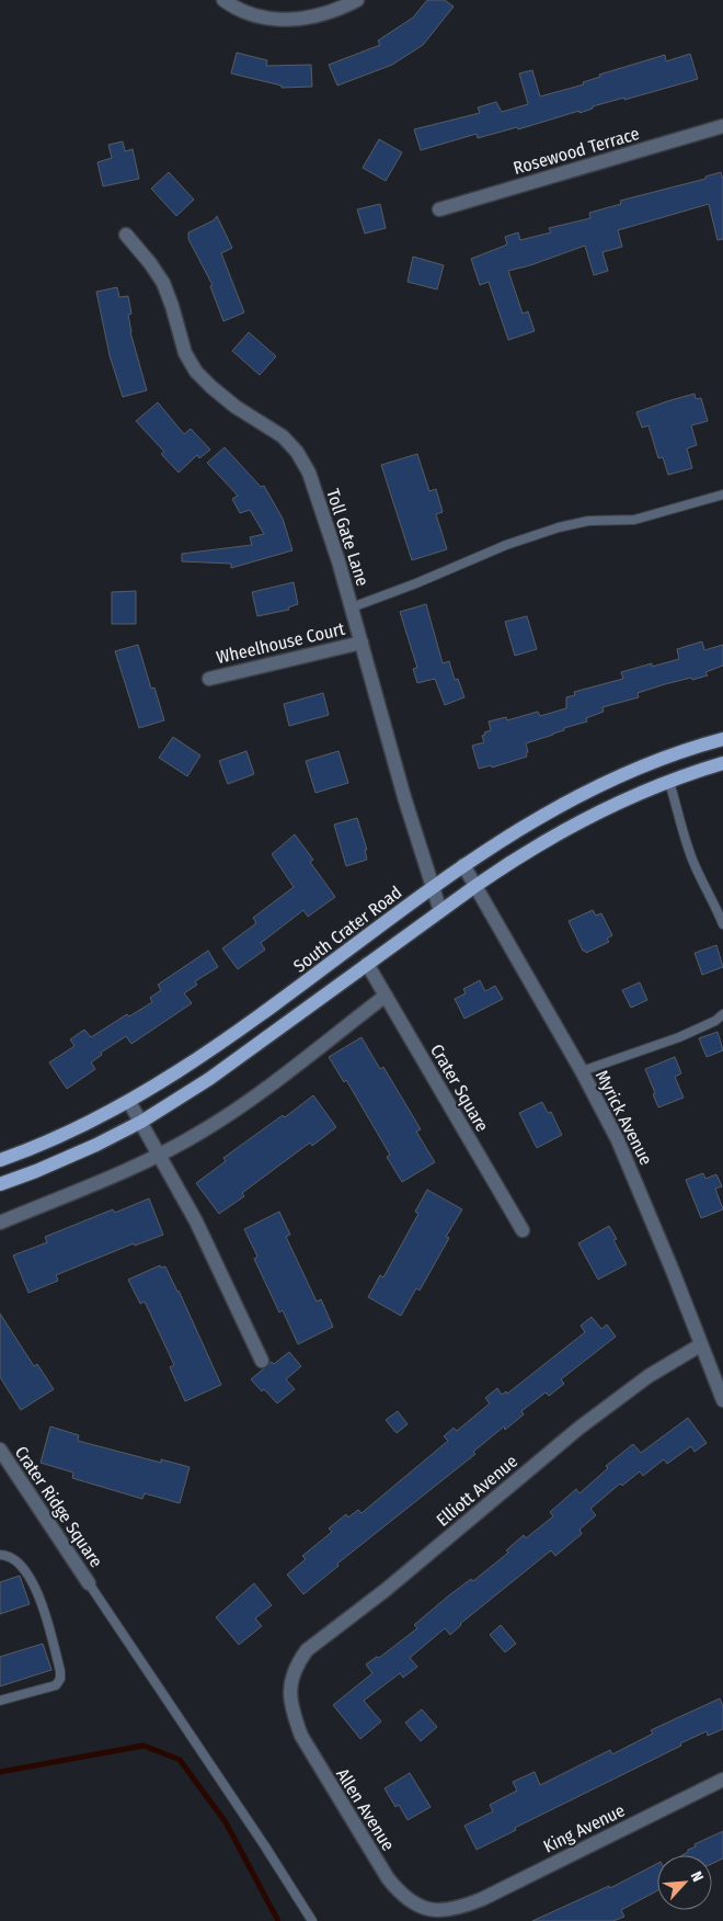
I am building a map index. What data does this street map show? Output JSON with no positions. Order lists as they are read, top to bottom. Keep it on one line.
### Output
{"streets":{"main road":["South Crater Road"],"street":["Rosewood Terrace","Toll Gate Lane","Wheelhouse Court","Crater Square","Myrick Avenue","Elliott Avenue","Crater Ridge Square","Allen Avenue","King Avenue"]},"crossings":[["Toll Gate Lane","Wheelhouse Court"],["Toll Gate Lane","South Crater Road"],["South Crater Road","Myrick Avenue"],["Myrick Avenue","Elliott Avenue"],["Elliott Avenue","Allen Avenue"],["Allen Avenue","King Avenue"]],"north":"top right"}
